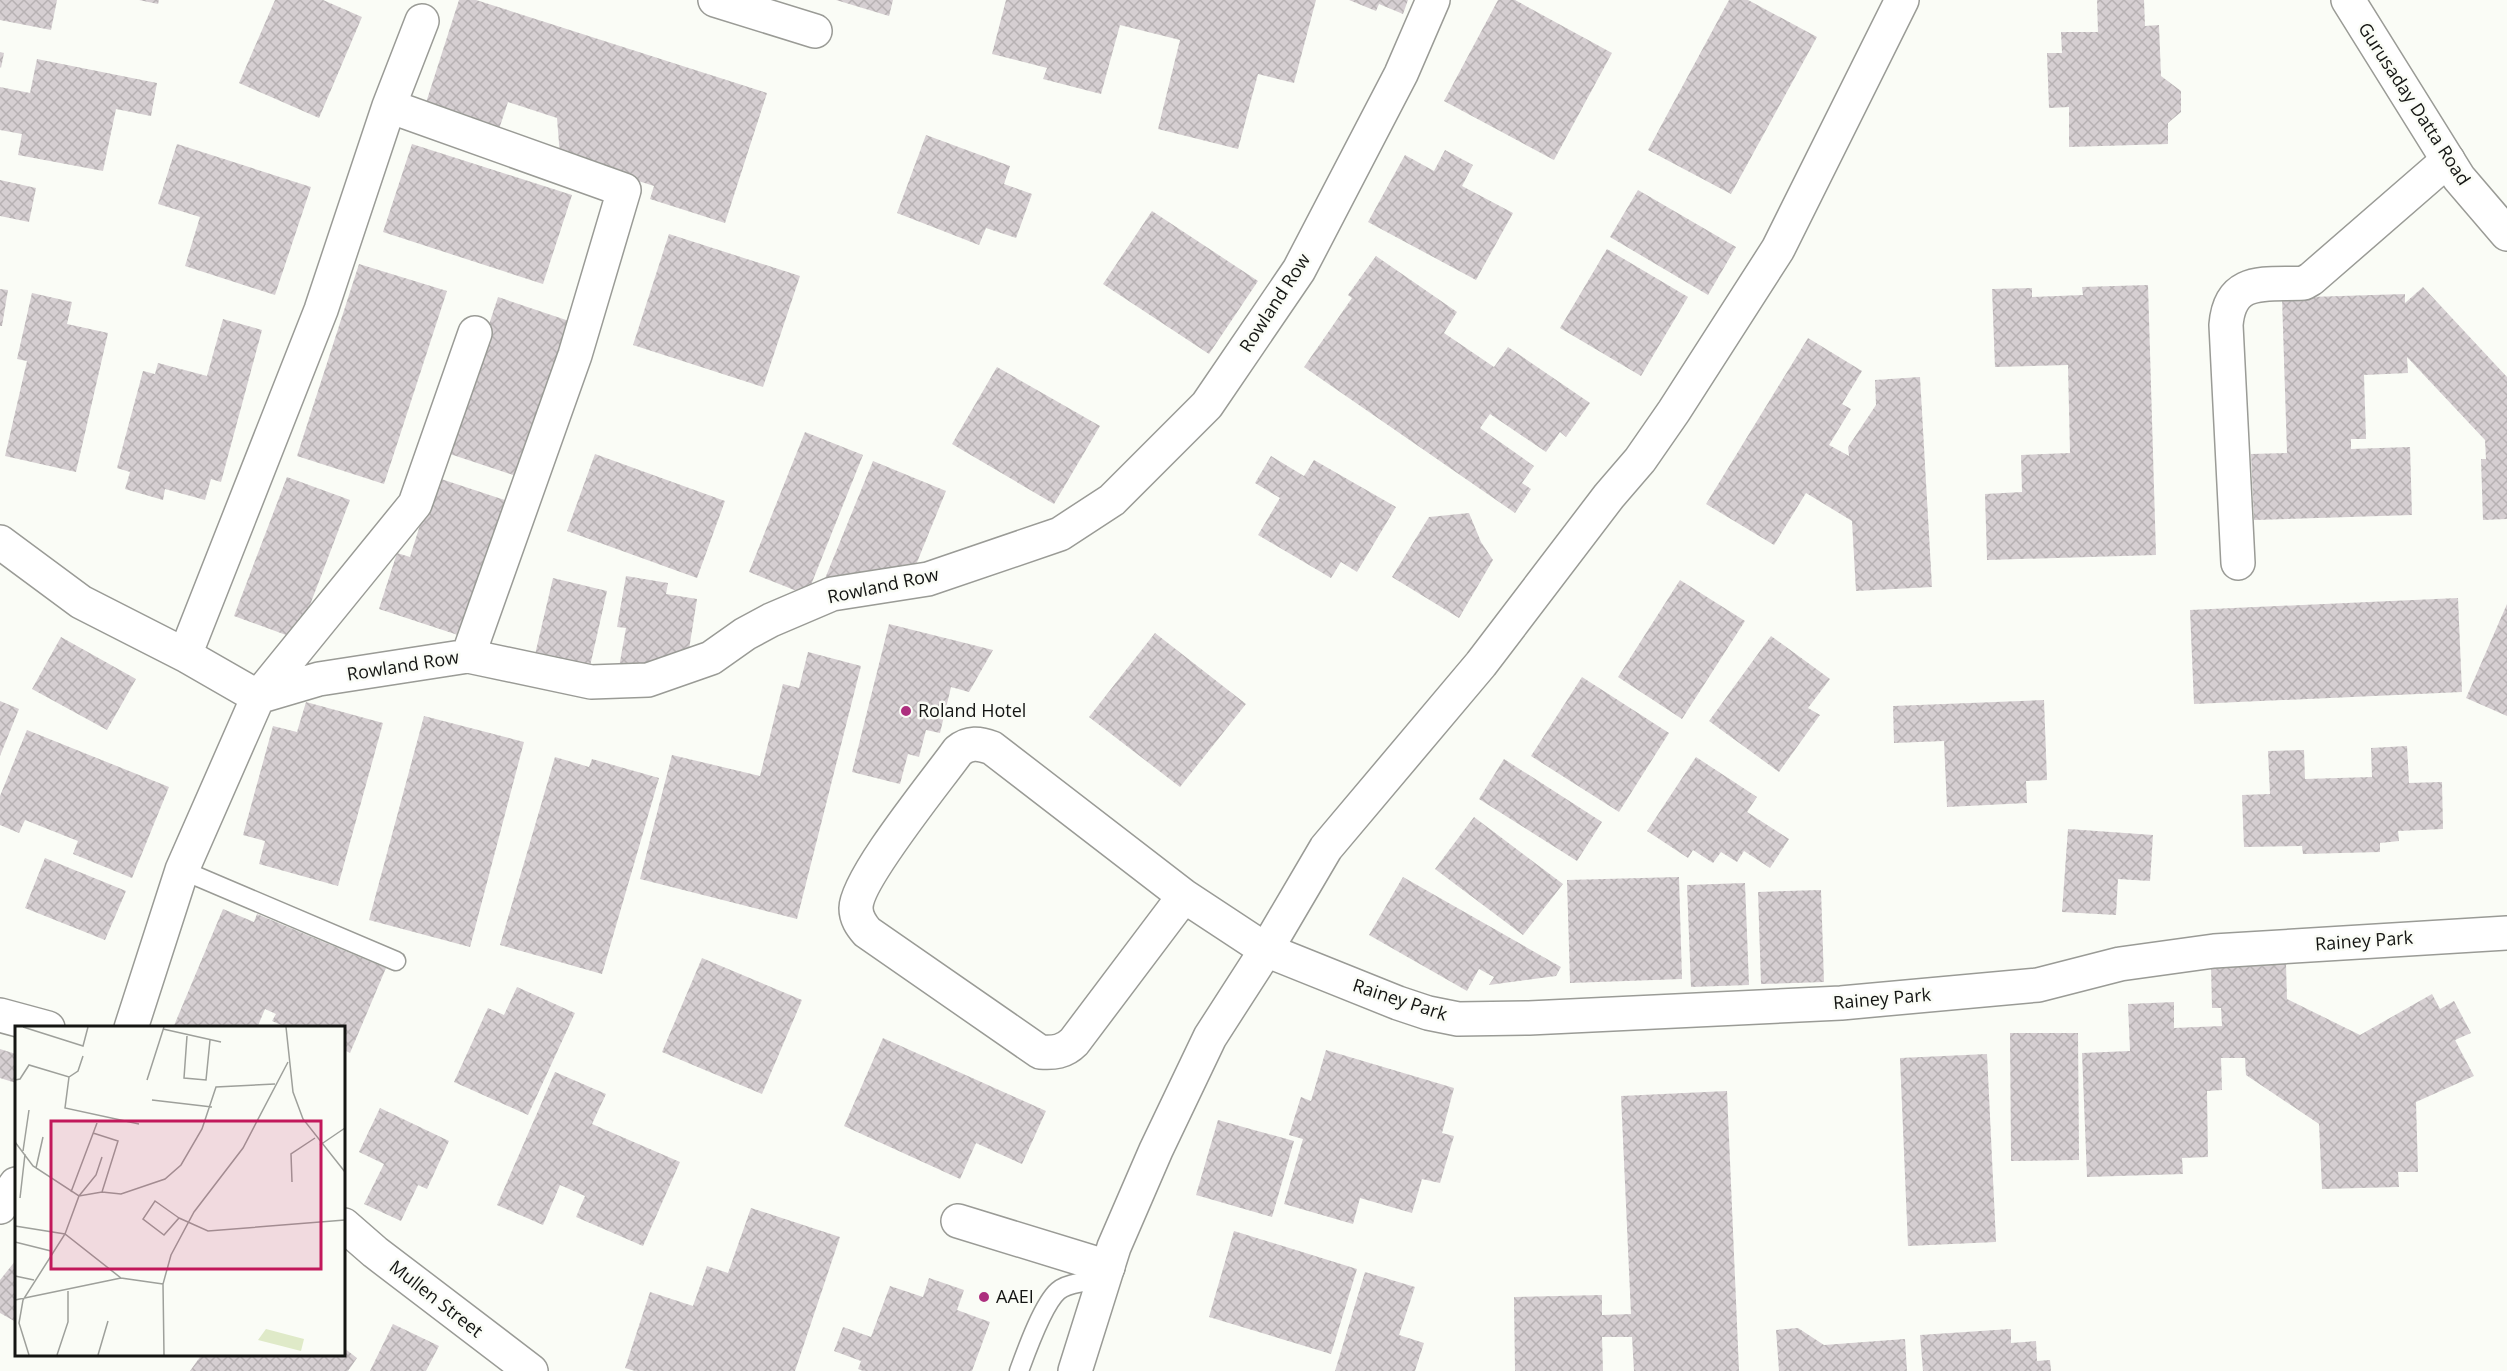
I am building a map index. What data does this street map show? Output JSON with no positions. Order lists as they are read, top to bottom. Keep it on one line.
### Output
{"streets":{"street":["Gurusaday Datta Road","Rowland Row","Rainey Park","Mullen Street"]},"places":["Roland Hotel","AAEI"]}
